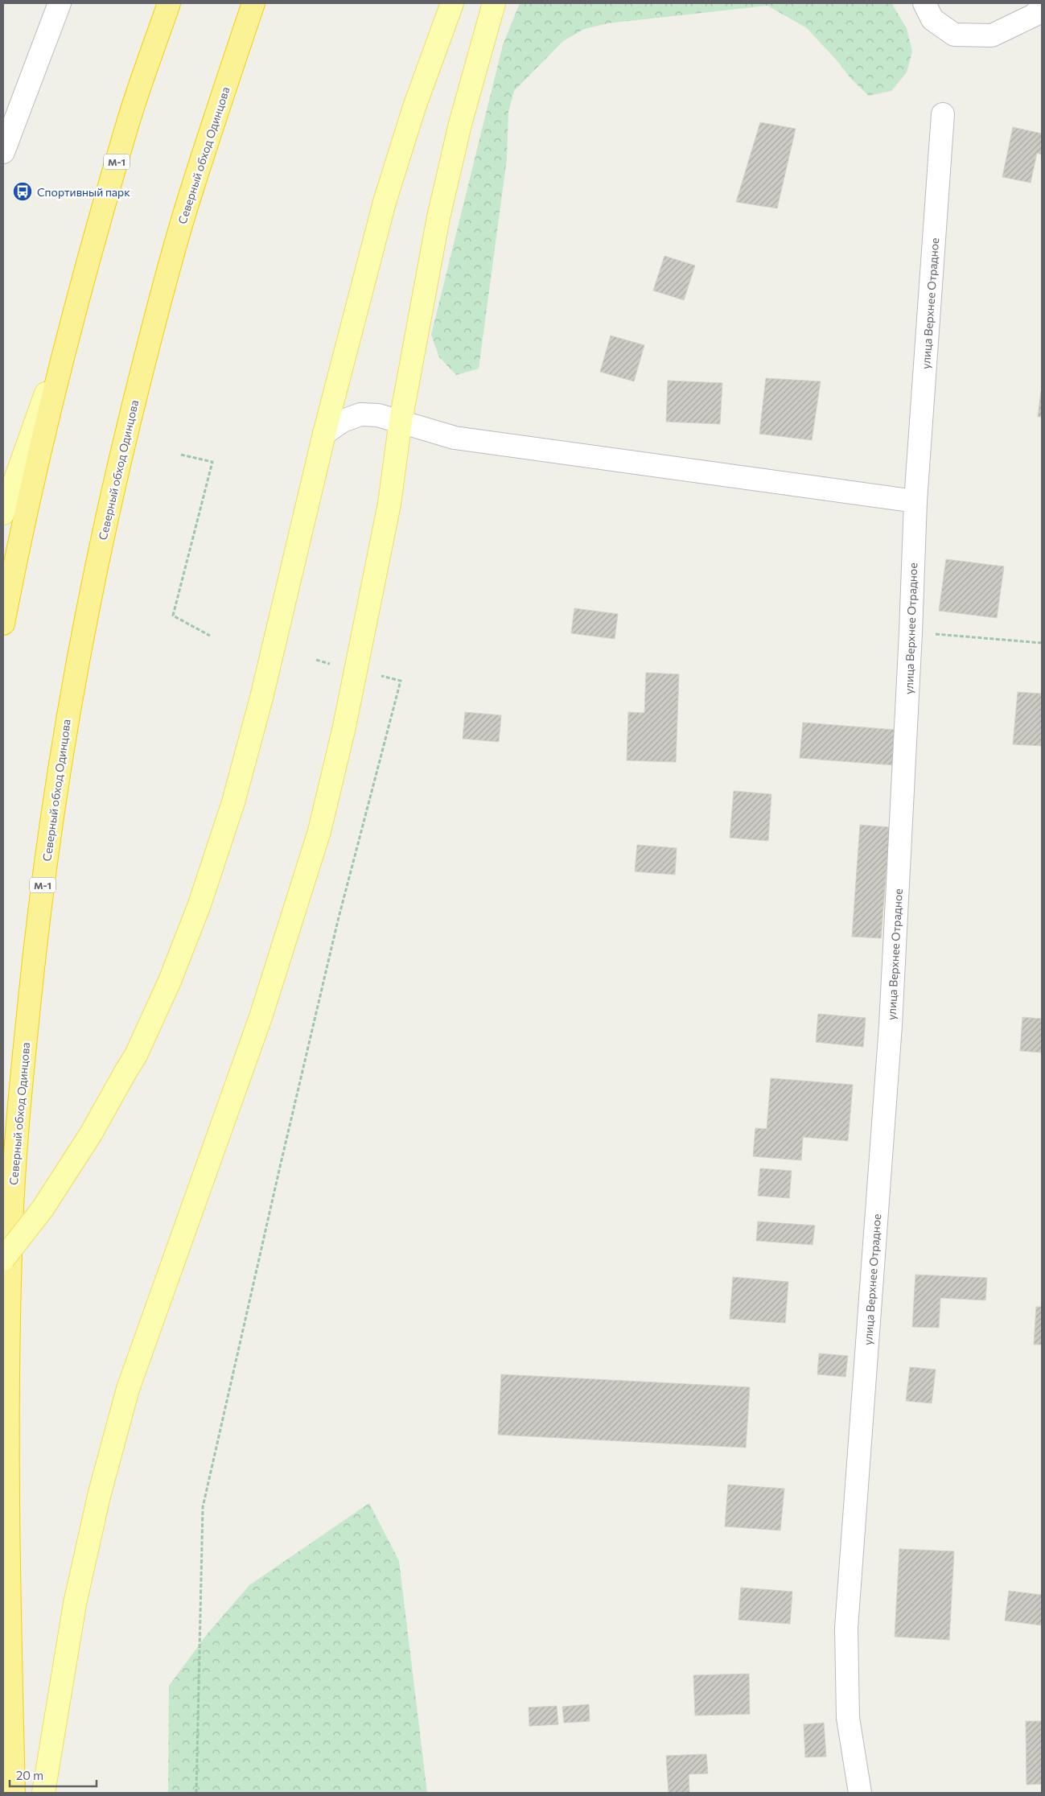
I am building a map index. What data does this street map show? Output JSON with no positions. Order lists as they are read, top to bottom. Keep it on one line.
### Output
{"streets":{"highway":["Северный обход Одинцова","М-1"],"street":["улица Верхнее Отрадное"]},"places":{"bus stop":["Спортивный парк"]},"scale_bar":"20 m"}
